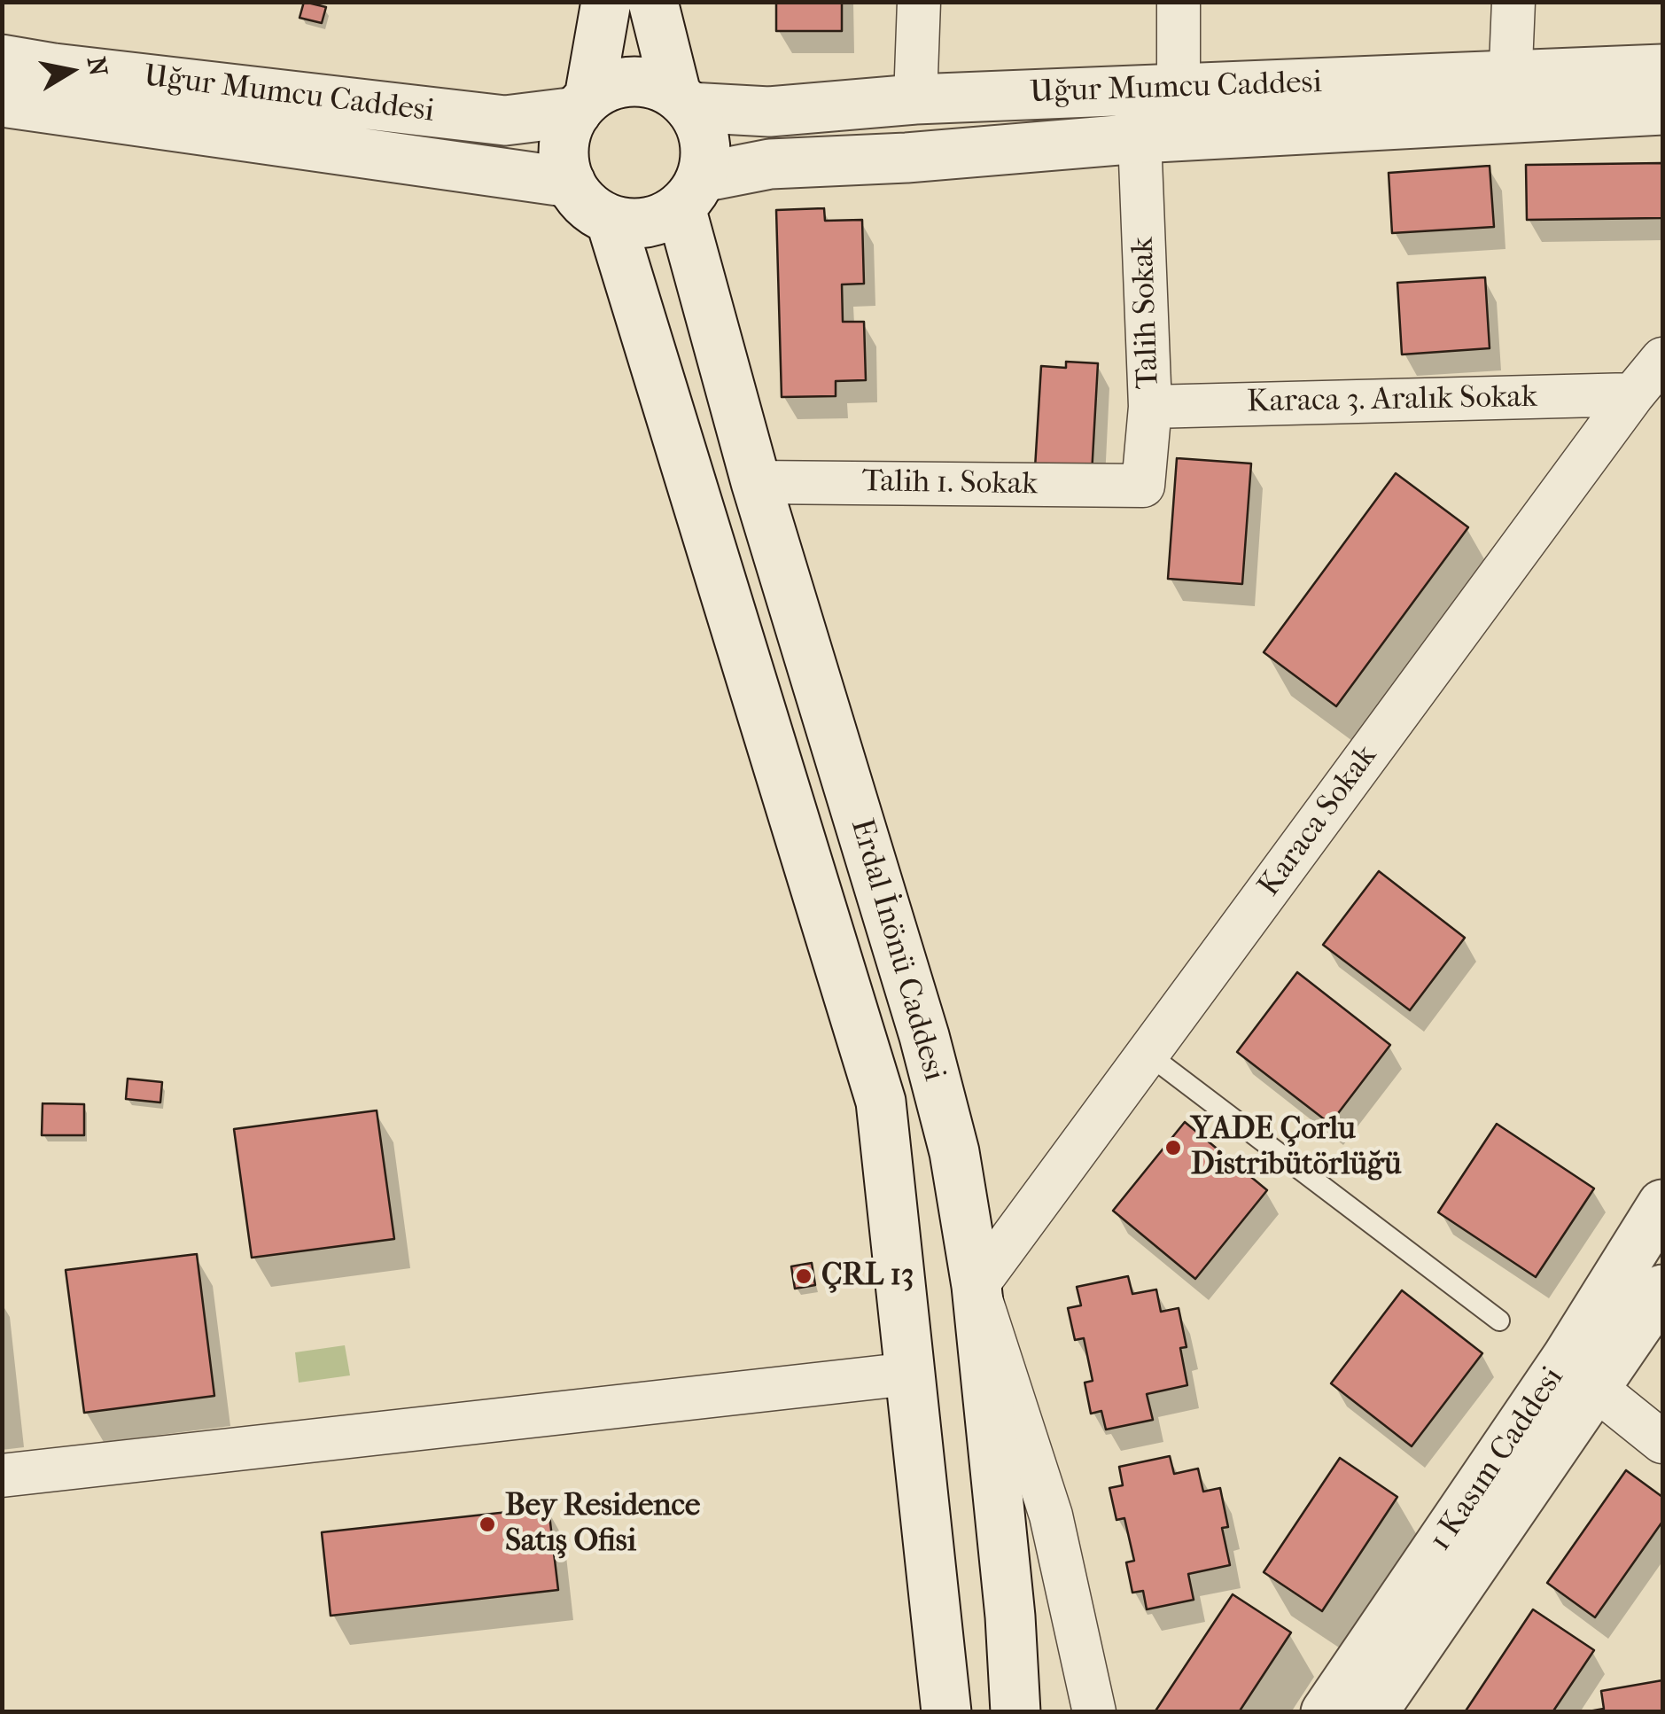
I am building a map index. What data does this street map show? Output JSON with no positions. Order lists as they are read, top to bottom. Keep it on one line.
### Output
{"streets":{"street":["Uğur Mumcu Caddesi","Talih Sokak","Karaca 3. Aralık Sokak","Talih 1. Sokak","Karaca Sokak","Erdal İnönü Caddesi","1 Kasım Caddesi"]},"crossings":[["Uğur Mumcu Caddesi","Talih Sokak"],["Uğur Mumcu Caddesi","Erdal İnönü Caddesi"],["Talih Sokak","Karaca 3. Aralık Sokak"],["Talih Sokak","Talih 1. Sokak"],["Karaca 3. Aralık Sokak","Karaca Sokak"],["Talih 1. Sokak","Erdal İnönü Caddesi"],["Karaca Sokak","Erdal İnönü Caddesi"]],"places":["YADE Çorlu Distribütörlüğü","ÇRL 13","Bey Residence Satış Ofisi"],"north":"right"}
